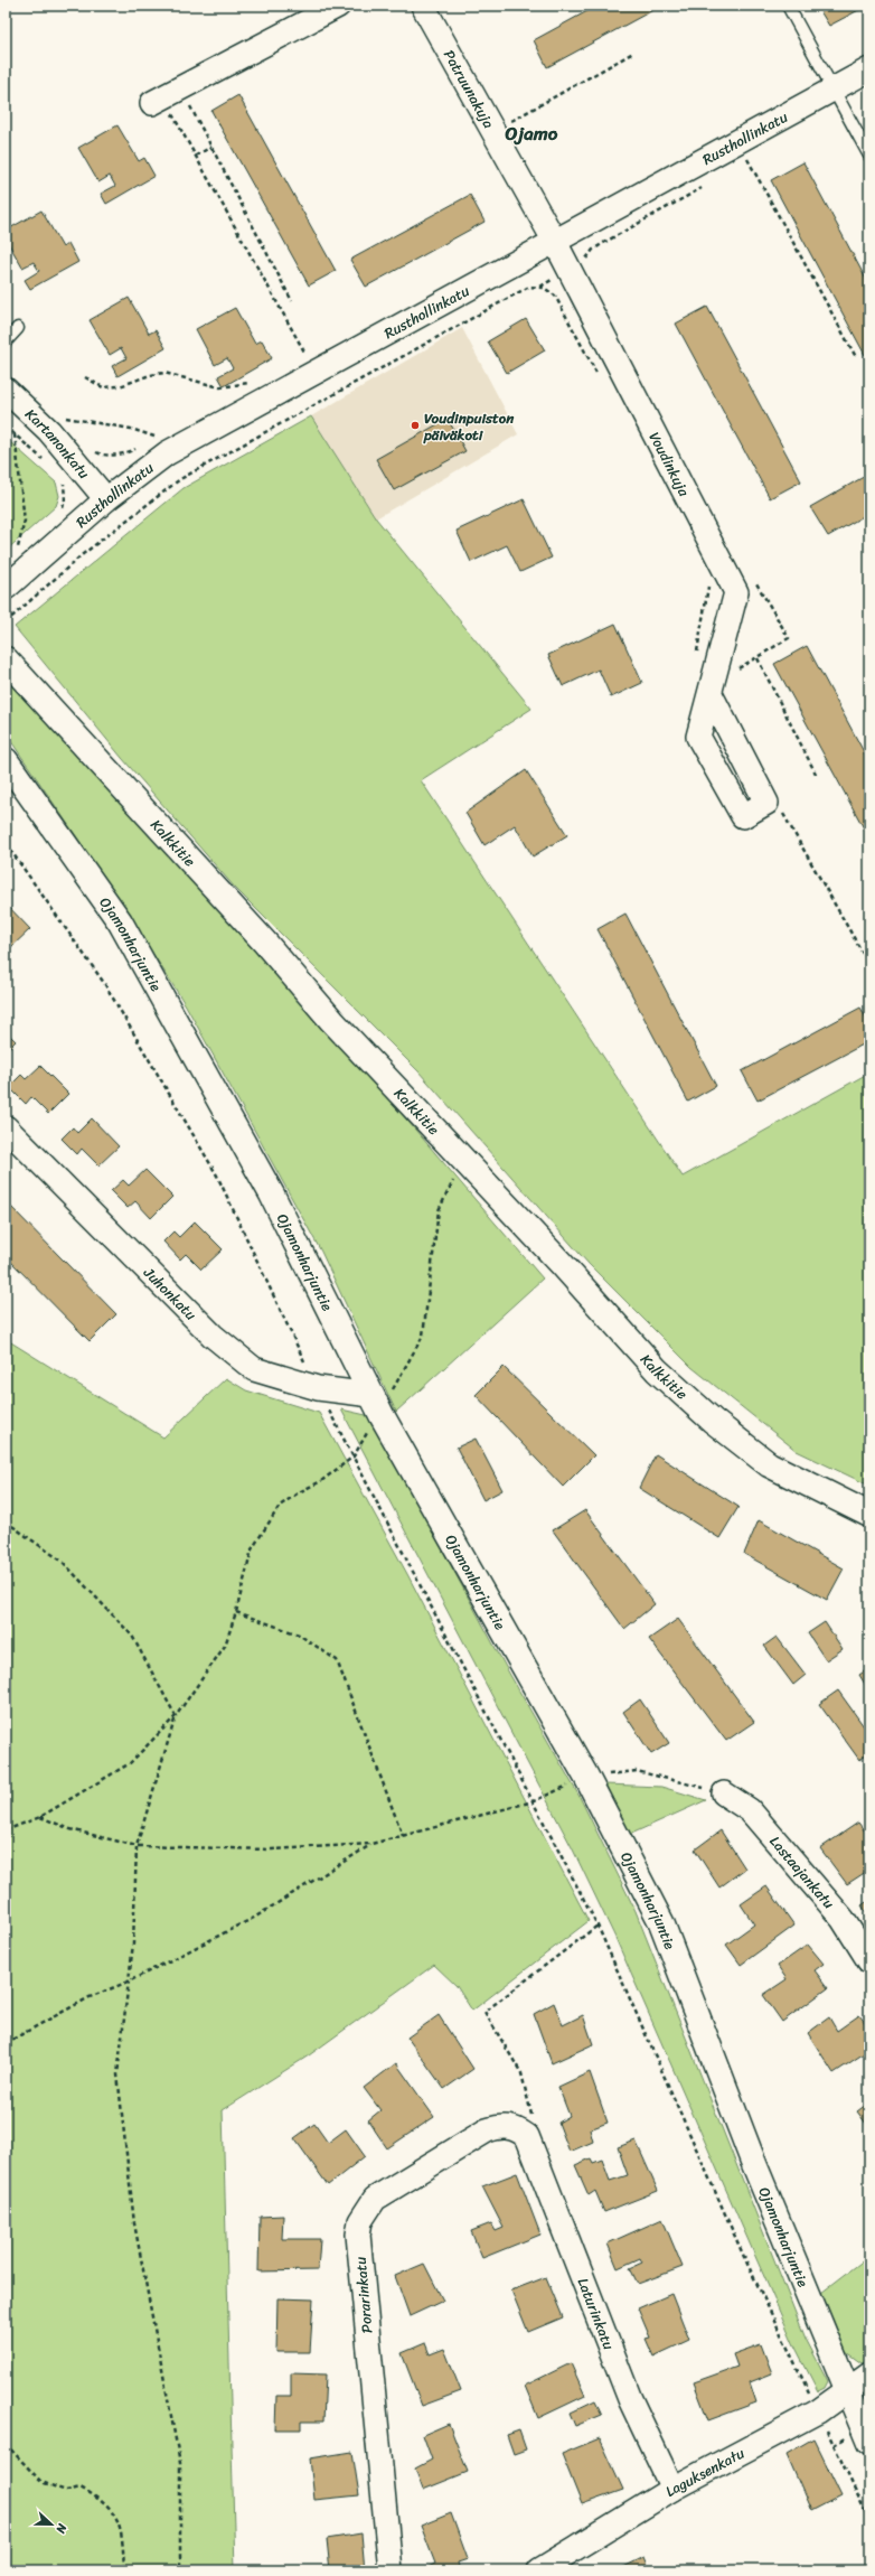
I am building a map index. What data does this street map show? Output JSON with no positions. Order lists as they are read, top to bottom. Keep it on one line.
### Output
{"streets":{"main road":["Kalkkitie","Ojamonharjuntie"],"street":["Patruunakuja","Rusthollinkatu","Kartanonkatu","Voudinkuja","Juhonkatu","Lastaajankatu","Porarinkatu","Laturinkatu","Laguksenkatu"]},"crossings":[["Patruunakuja","Rusthollinkatu"],["Patruunakuja","Voudinkuja"],["Rusthollinkatu","Kartanonkatu"],["Rusthollinkatu","Voudinkuja"],["Ojamonharjuntie","Juhonkatu"],["Ojamonharjuntie","Laguksenkatu"],["Porarinkatu","Laturinkatu"],["Laturinkatu","Laguksenkatu"]],"districts":["Ojamo"],"places":["Voudinpuiston päiväkoti"],"north":"right"}
